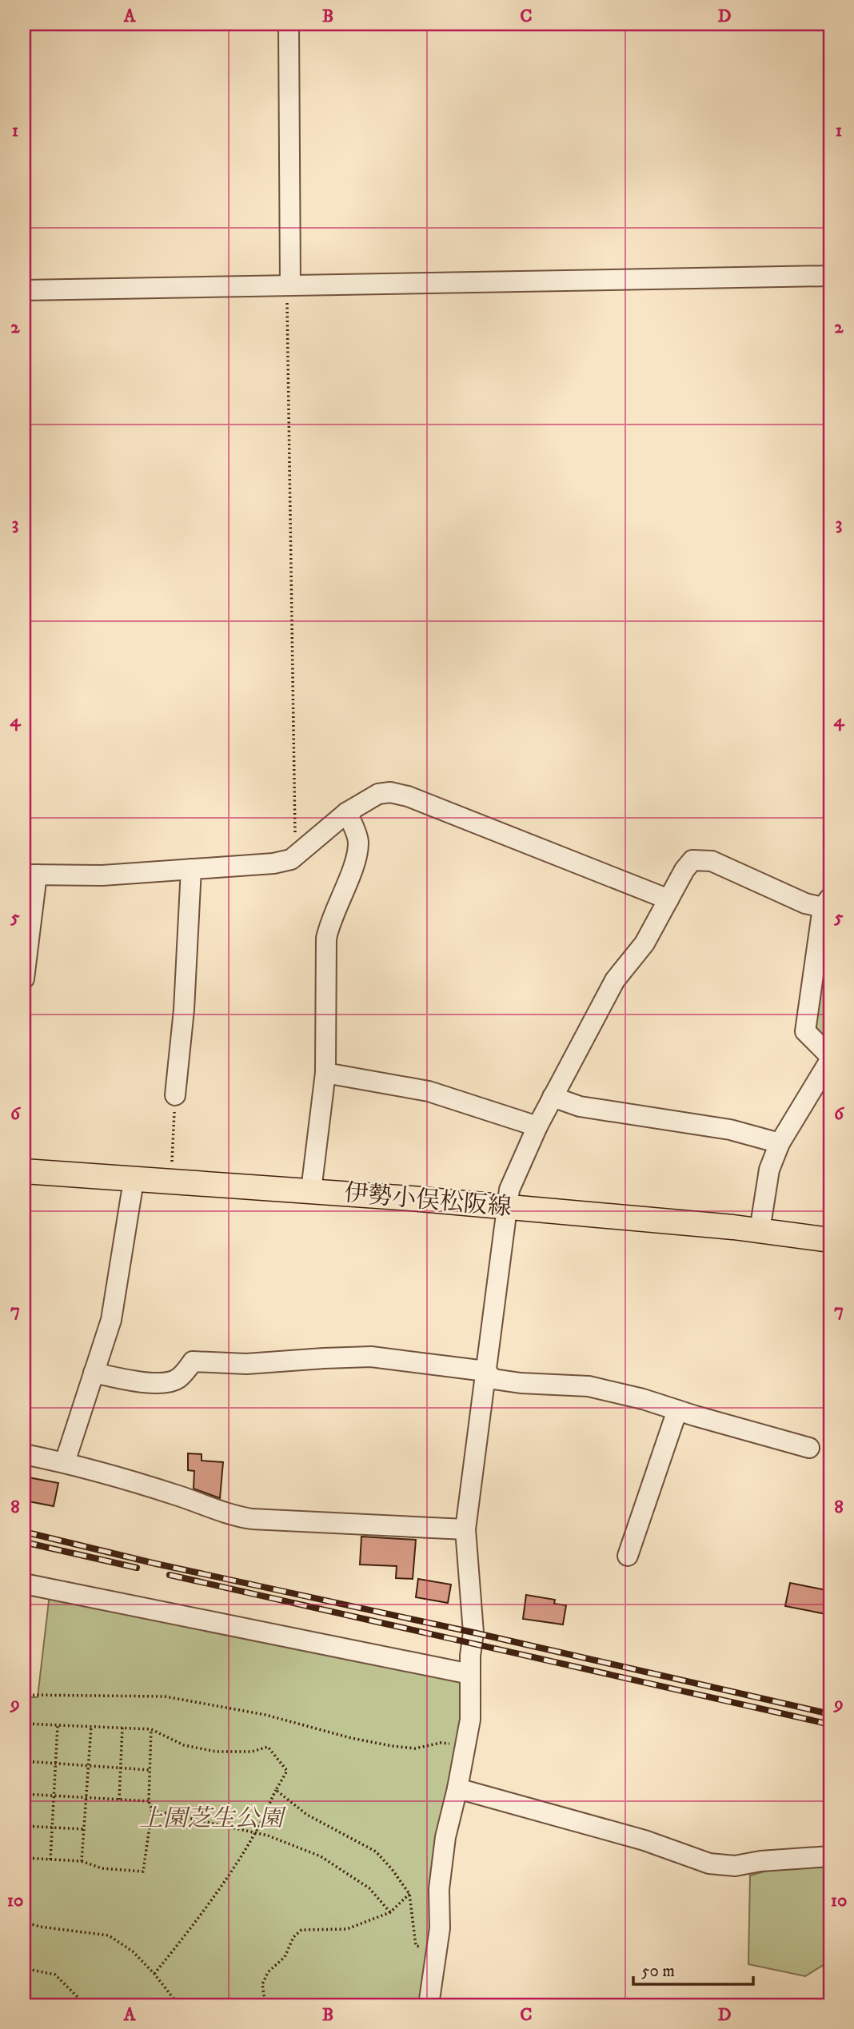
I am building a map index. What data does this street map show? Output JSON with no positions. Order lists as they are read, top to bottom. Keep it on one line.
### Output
{"streets":{"main road":["伊勢小俣松阪線"]},"parks":["上園芝生公園"],"scale_bar":"50 m","grid":{"columns":["A","B","C","D"],"rows":["1","2","3","4","5","6","7","8","9","10"]}}
